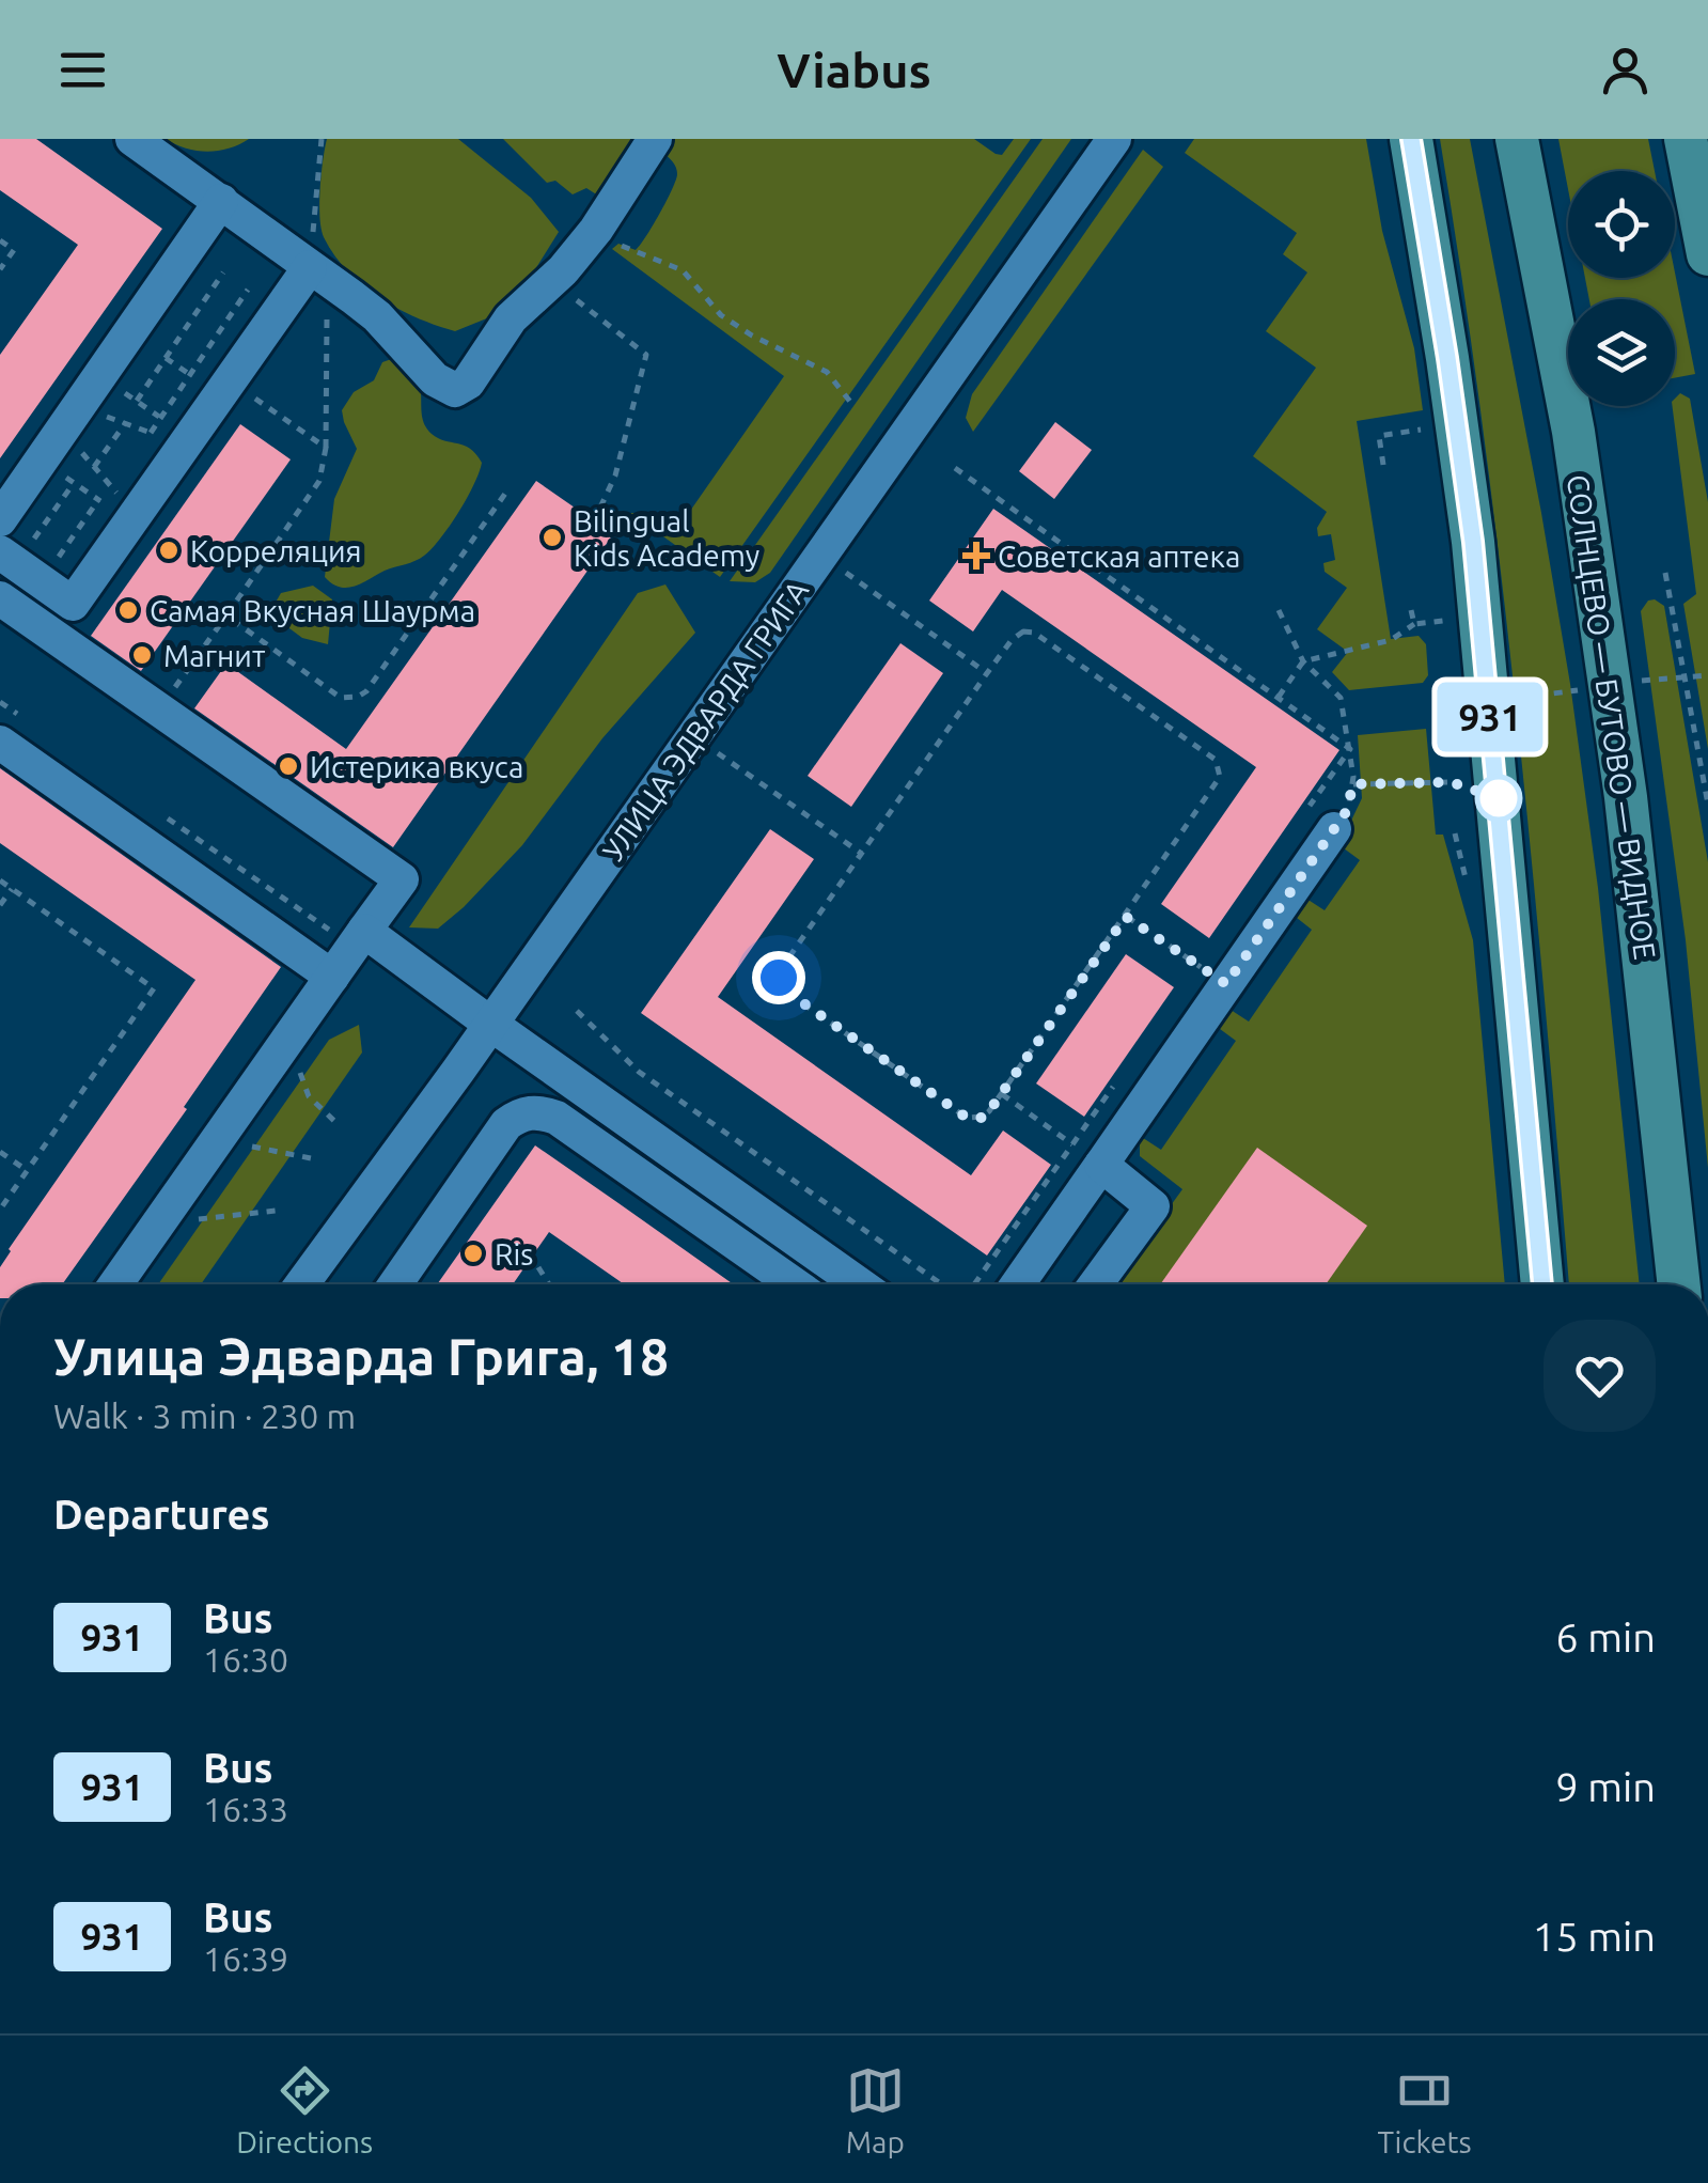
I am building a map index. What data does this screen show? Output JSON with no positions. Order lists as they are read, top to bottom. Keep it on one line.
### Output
{"streets":{"main road":["СОЛНЦЕВО — БУТОВО — ВИДНОЕ"],"street":["УЛИЦА ЭДВАРДА ГРИГА"]},"places":{"other":["Bilingual Kids Academy","Корреляция","Самая Вкусная Шаурма","Магнит","Истерика вкуса","Ris"],"health":["Советская аптека"]},"lines":["bus line 931"],"page":{"header":"Viabus","on_map":"931","heading":[["Улица Эдварда Грига, 18","Walk · 3 min · 230 m"],"Departures"],"list":[{"mark":"931","name":"Bus","note":"16:30","value":"6 min"},{"mark":"931","name":"Bus","note":"16:33","value":"9 min"},{"mark":"931","name":"Bus","note":"16:39","value":"15 min"}],"tabs":["Directions","Map","Tickets"]}}
